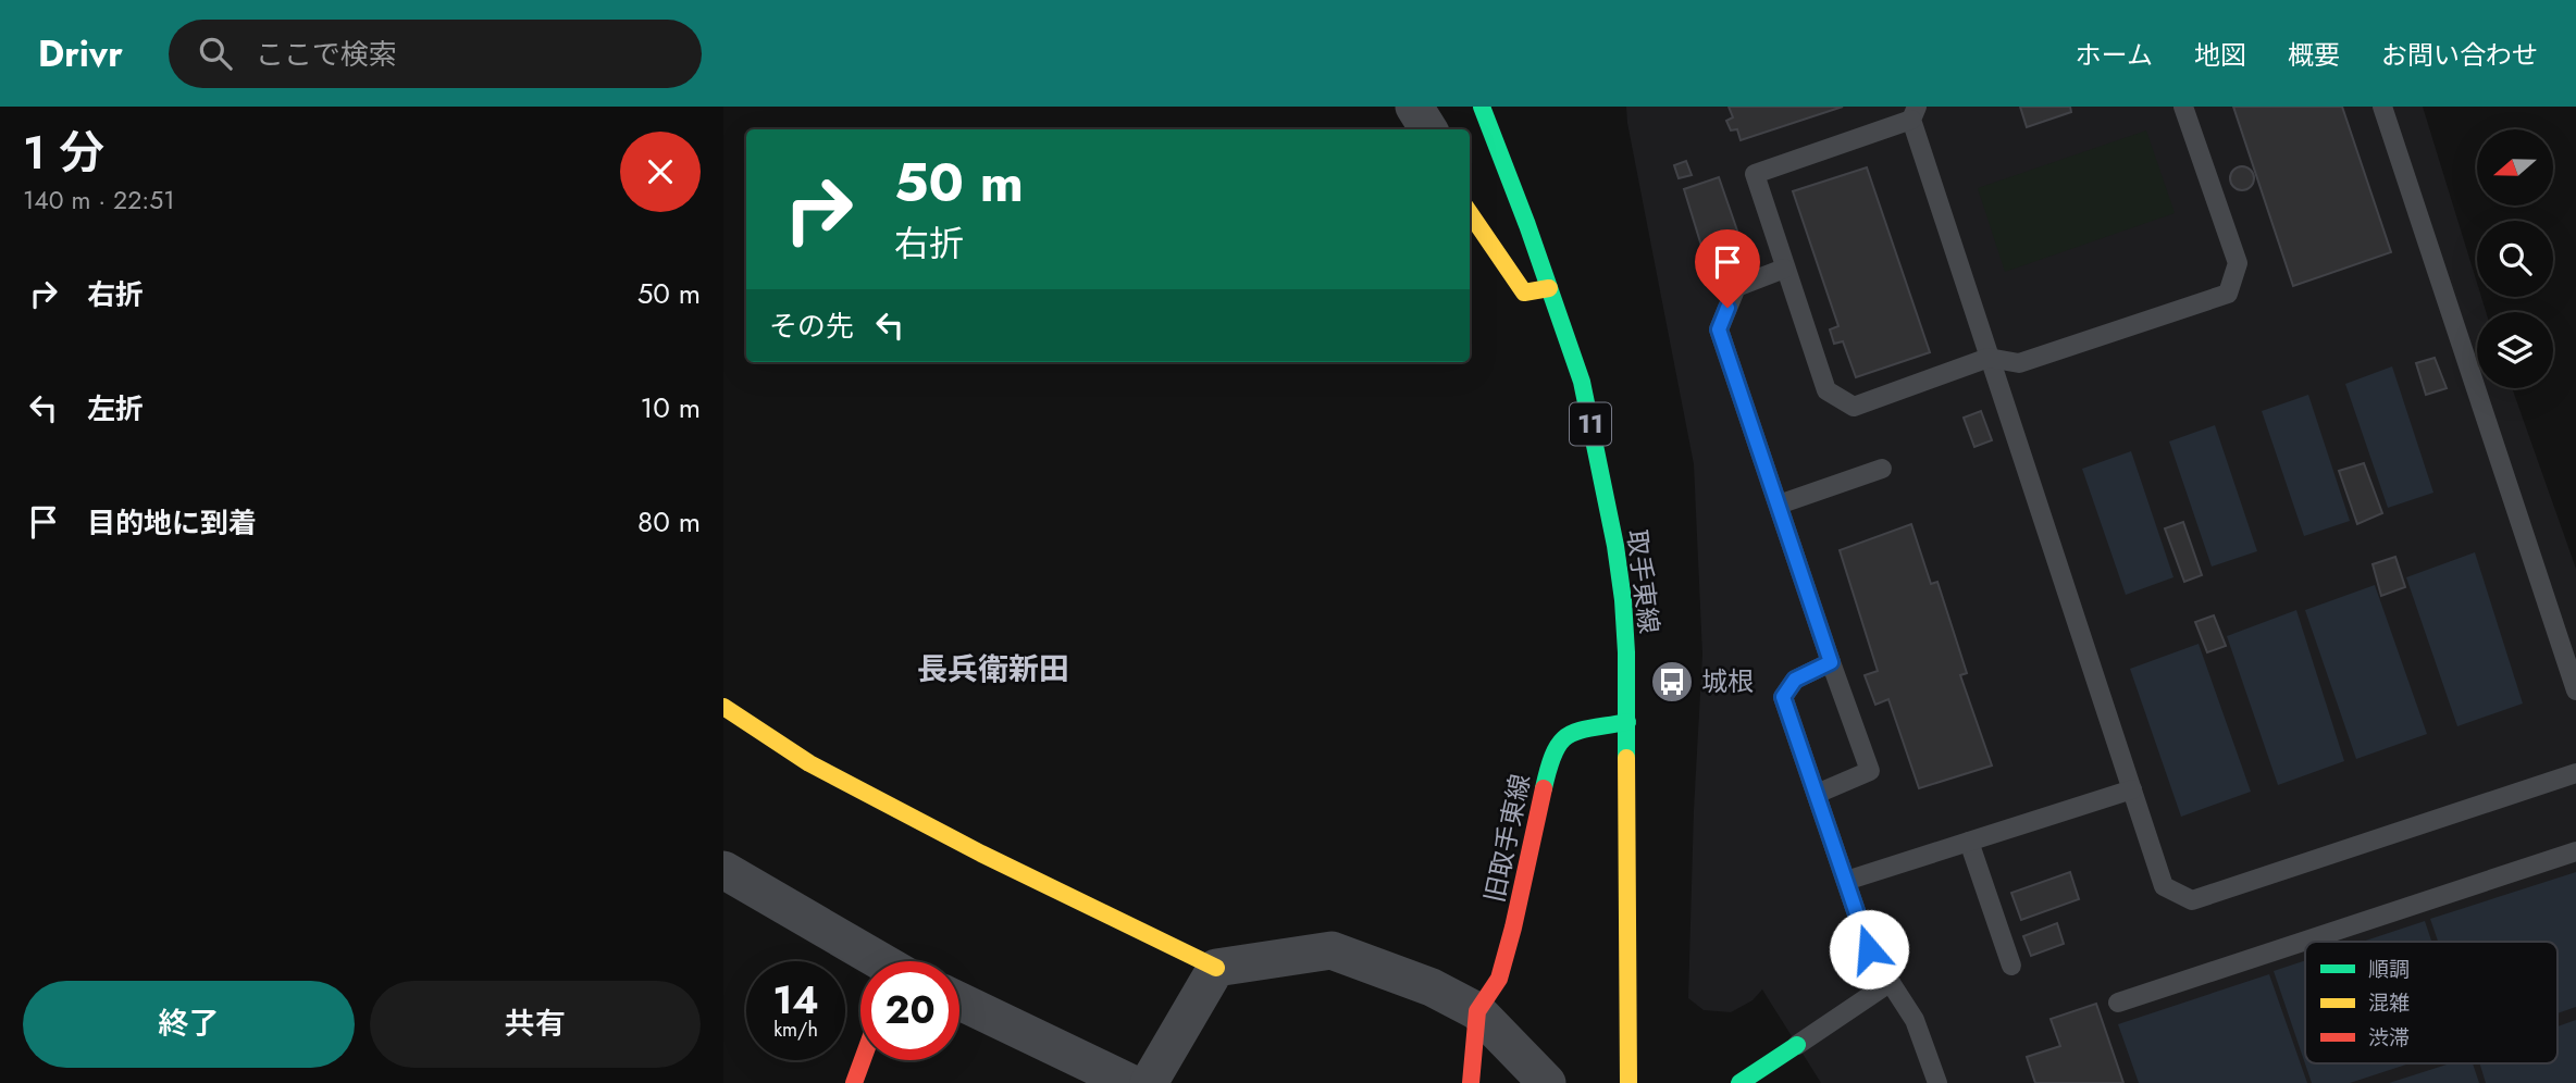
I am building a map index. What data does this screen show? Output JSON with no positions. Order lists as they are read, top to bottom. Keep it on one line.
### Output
{"streets":{"street":["11","取手東線","旧取手東線"]},"crossings":[["取手東線","旧取手東線"]],"districts":["長兵衛新田"],"places":{"bus stop":["城根"]},"legend":["順調","混雑","渋滞"],"north":"left","page":{"header":"Drivr","search":"ここで検索","nav":["ホーム","地図","概要","お問い合わせ"],"heading":["1 分","140 m · 22:51"],"turn":["50 m","右折"],"list":[{"name":"右折","value":"50 m"},{"name":"左折","value":"10 m"},{"name":"目的地に到着","value":"80 m"}],"then":"その先","speed":"14 km/h","limit":"20","buttons":["終了","共有"]}}
